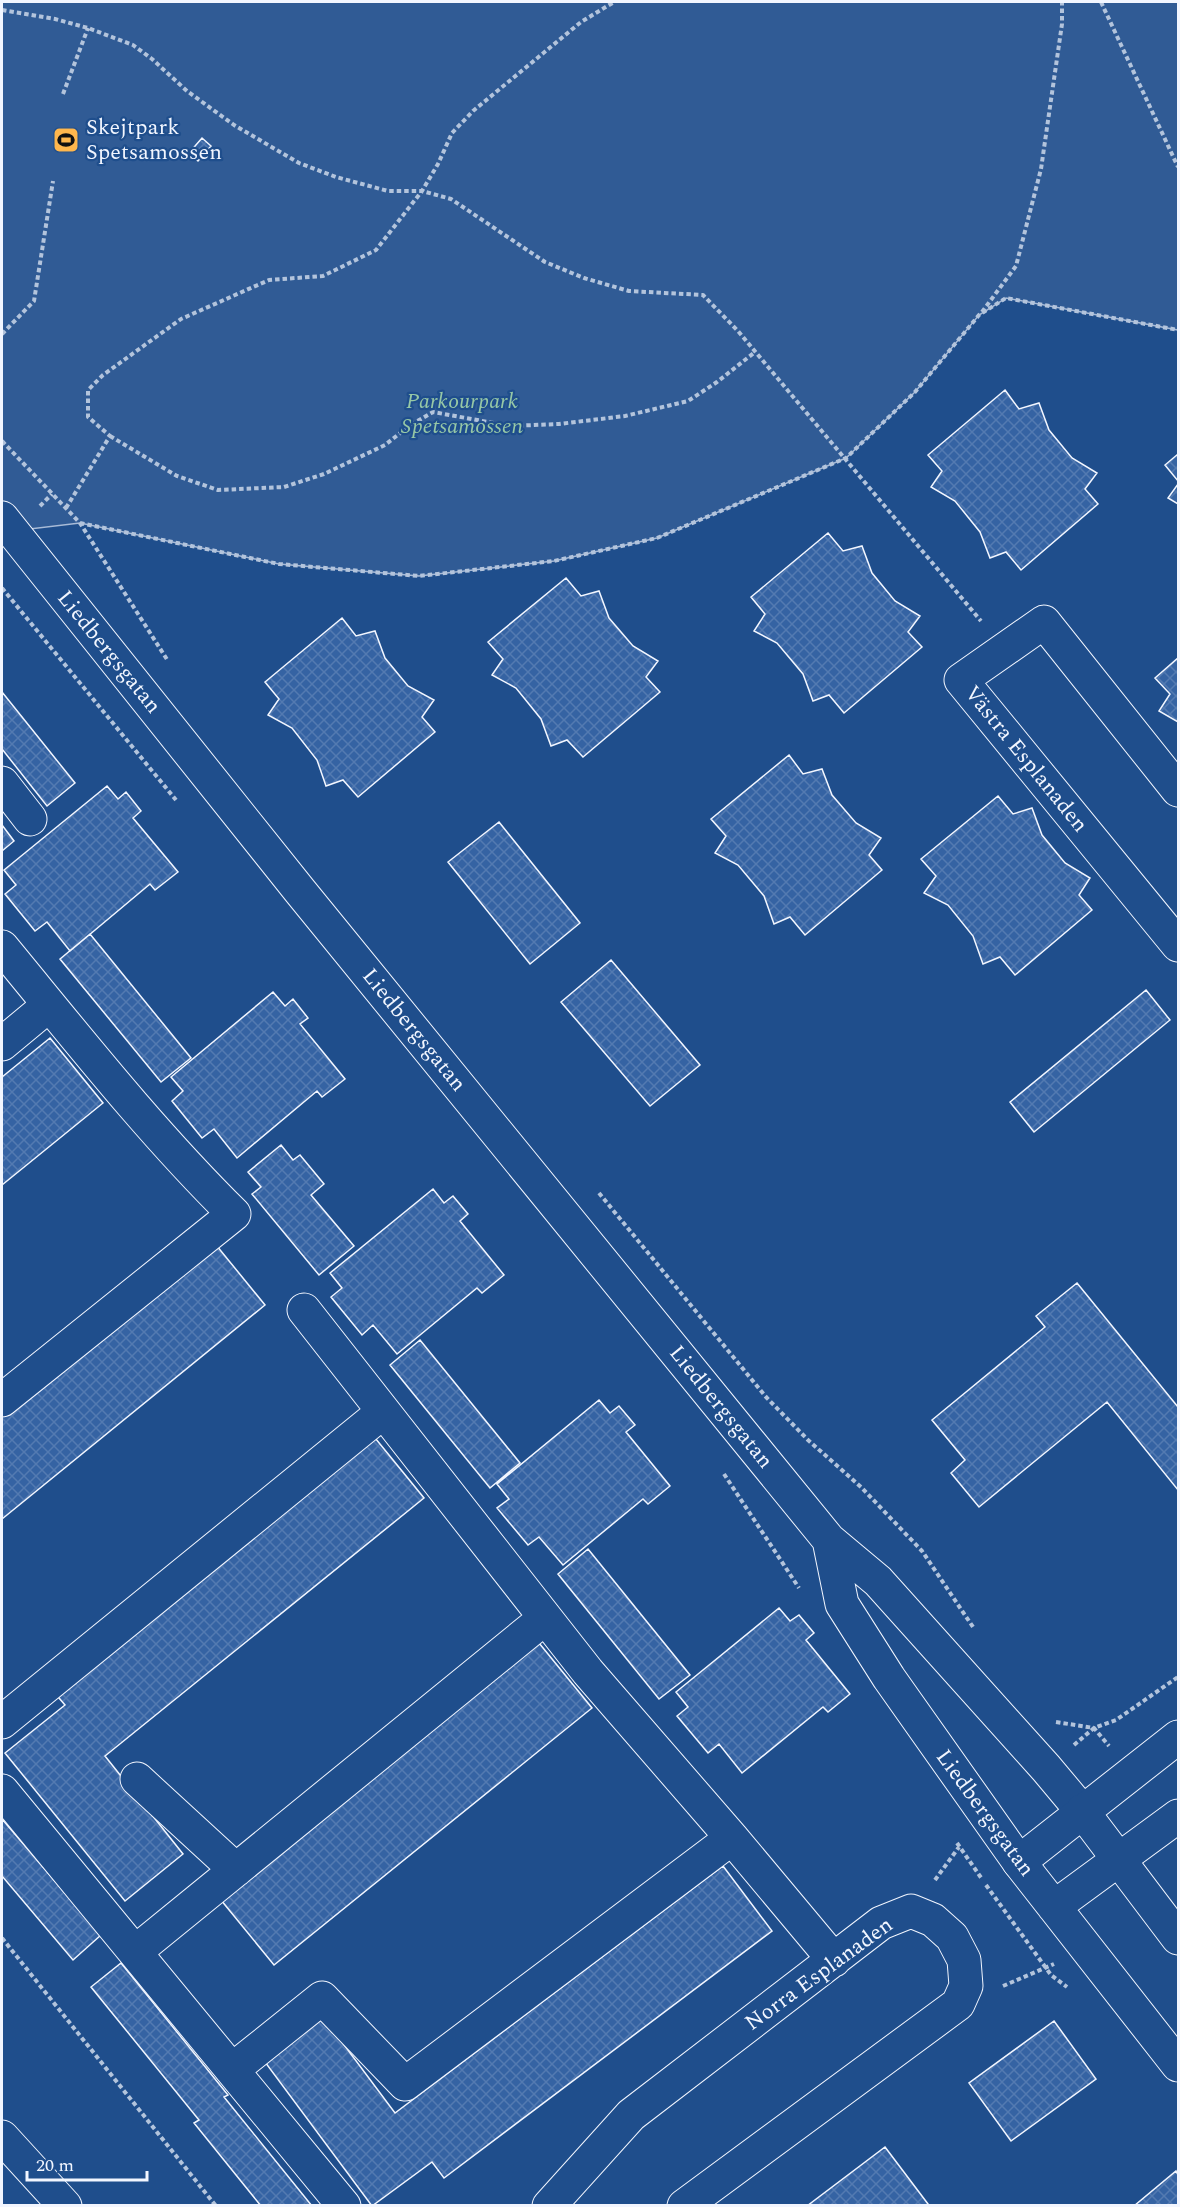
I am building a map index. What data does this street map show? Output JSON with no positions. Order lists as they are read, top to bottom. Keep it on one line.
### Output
{"streets":{"street":["Liedbergsgatan","Västra Esplanaden","Norra Esplanaden"]},"parks":["Parkourpark Spetsamossen"],"places":{"sports":["Skejtpark Spetsamossen"]},"scale_bar":"20 m"}
